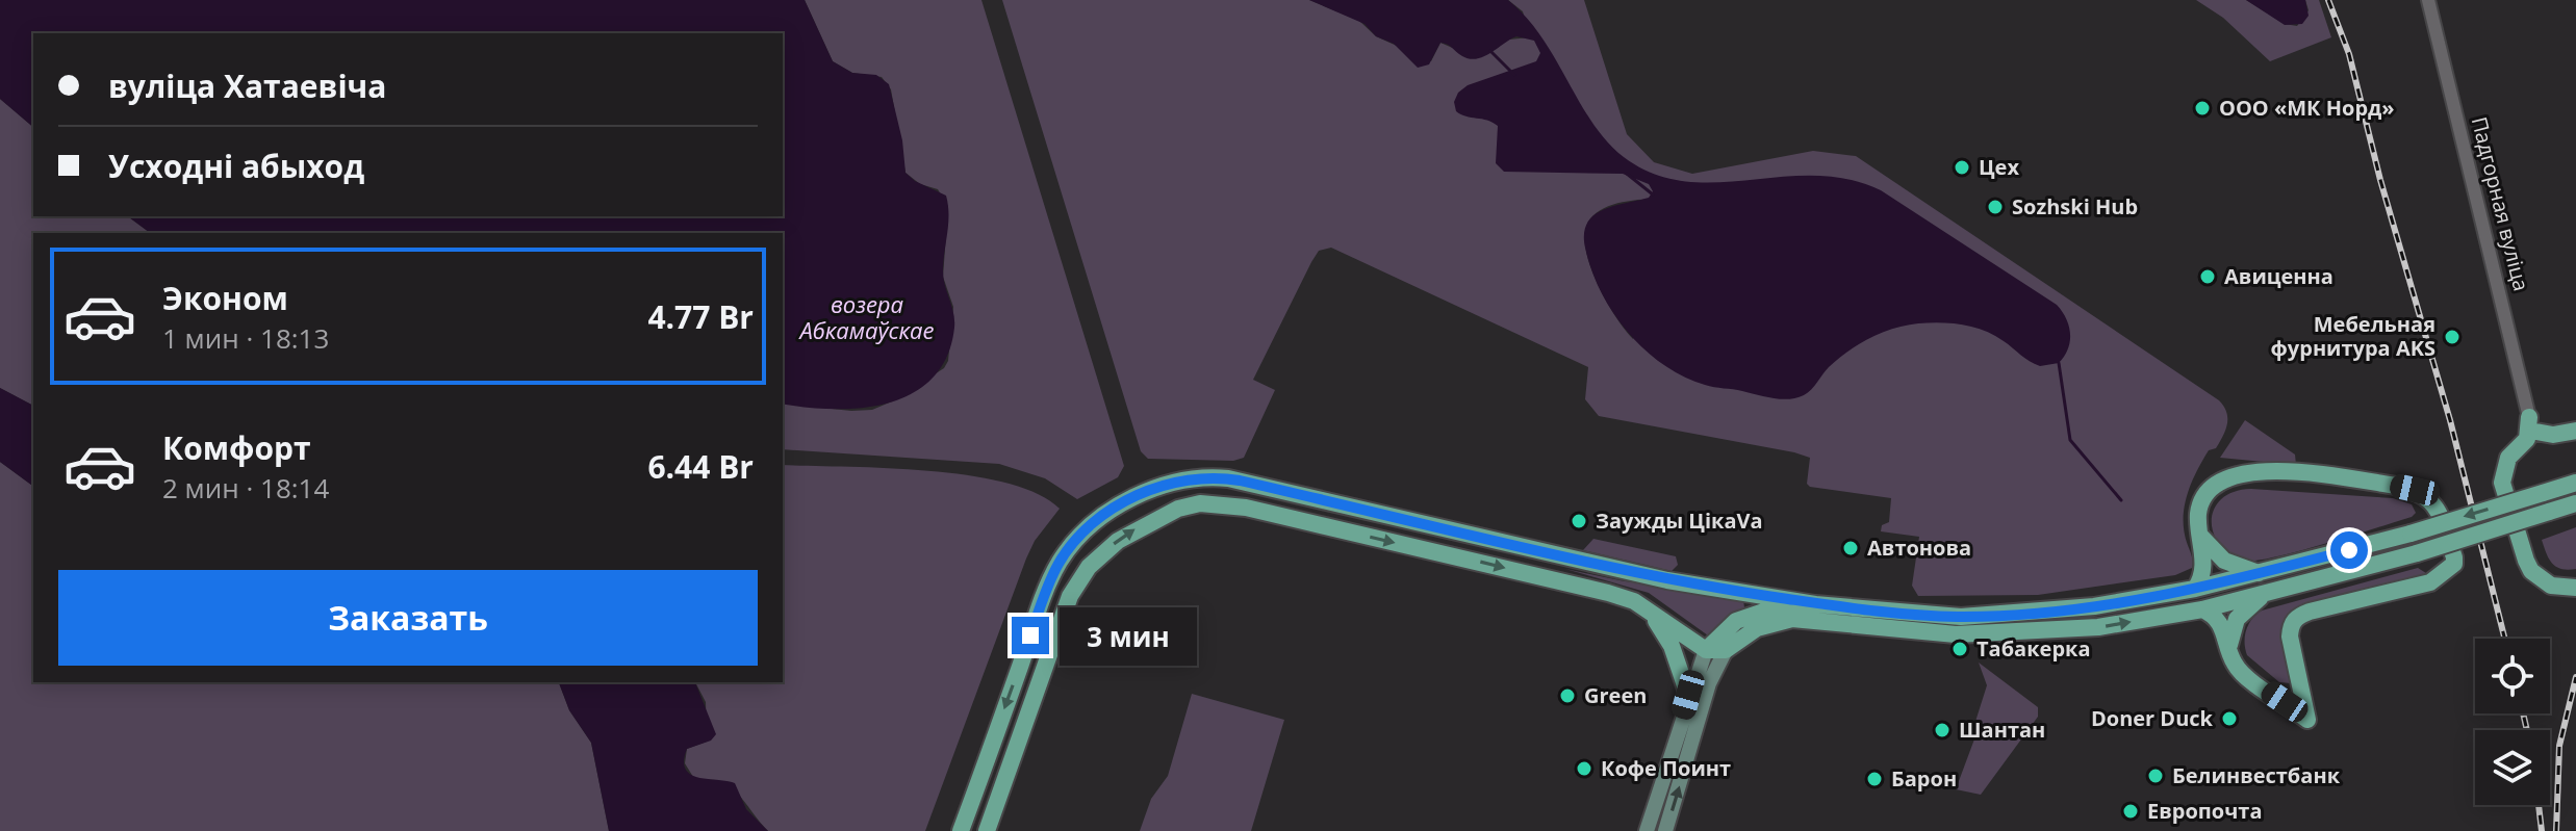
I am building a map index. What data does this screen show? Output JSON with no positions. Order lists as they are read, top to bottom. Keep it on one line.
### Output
{"streets":{"street":["Падгорная вуліца"]},"water":["возера Абкамаўскае"],"places":["ООО «МК Норд»","Цех","Sozhski Hub","Авиценна","Мебельная фурнитура AKS","Заужды ЦікаVа","Автонова","Табакерка","Green","Doner Duck","Шантан","Кофе Поинт","Белинвестбанк","Барон","Европочта"],"page":{"banner":["вуліца Хатаевіча","Усходні абыход"],"list":[{"name":"Эконом","note":"1 мин · 18:13","value":"4.77 Br"},{"name":"Комфорт","note":"2 мин · 18:14","value":"6.44 Br"}],"buttons":"Заказать","bubble":"3 мин"}}
